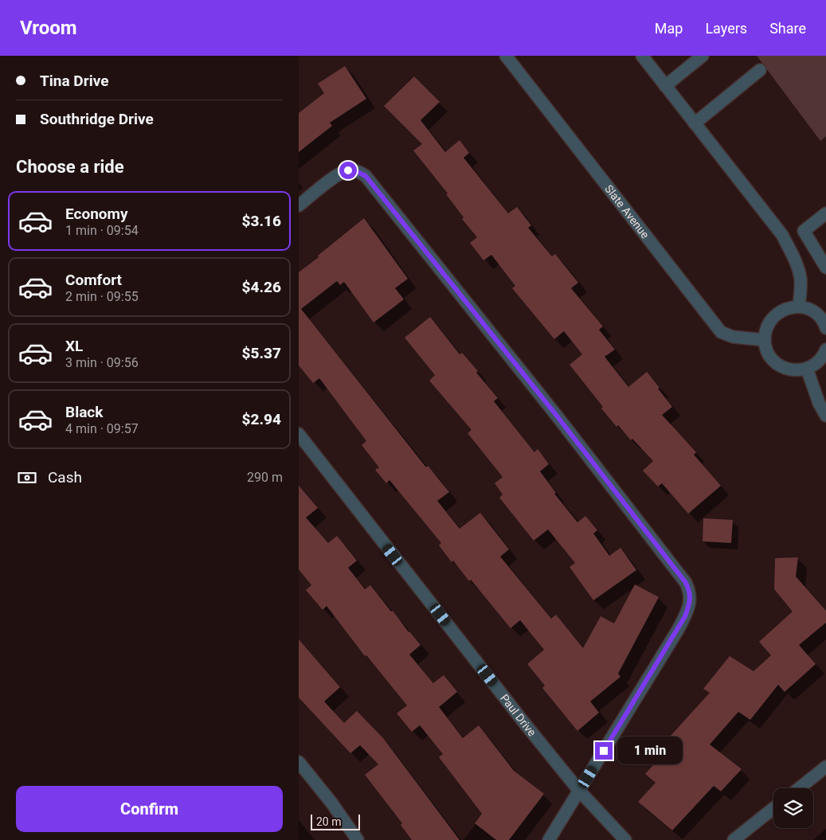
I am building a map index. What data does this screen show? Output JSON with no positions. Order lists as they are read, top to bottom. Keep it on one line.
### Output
{"streets":{"street":["Slate Avenue","Paul Drive"]},"scale_bar":"20 m","page":{"header":"Vroom","nav":["Map","Layers","Share"],"banner":["Tina Drive","Southridge Drive"],"heading":"Choose a ride","list":[{"name":"Economy","note":"1 min · 09:54","value":"$3.16"},{"name":"Comfort","note":"2 min · 09:55","value":"$4.26"},{"name":"XL","note":"3 min · 09:56","value":"$5.37"},{"name":"Black","note":"4 min · 09:57","value":"$2.94"}],"pay":["Cash","290 m"],"bubble":"1 min","buttons":"Confirm","scale":"20 m"}}
